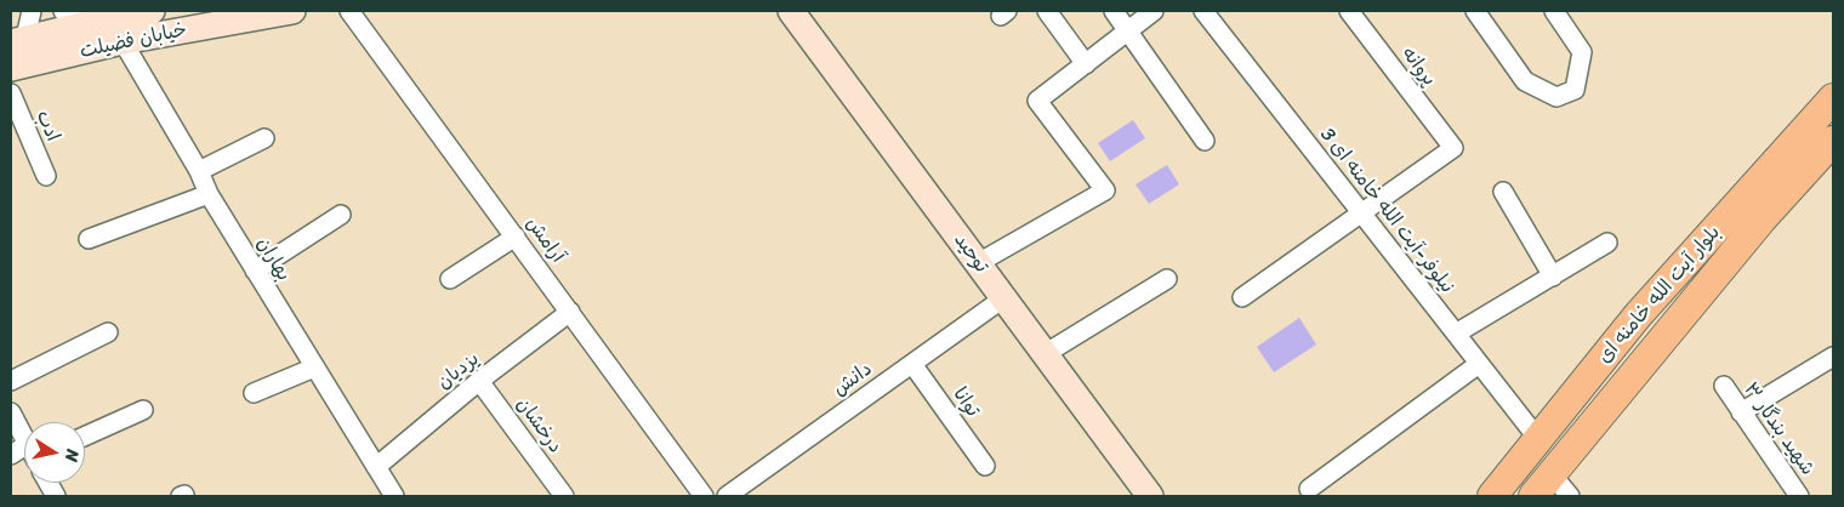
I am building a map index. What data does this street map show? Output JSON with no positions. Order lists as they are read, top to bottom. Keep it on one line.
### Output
{"streets":{"main road":["خیابان فضیلت","توحید","بلوار آیت الله خامنه ای"],"street":["پروانه","ادب","نیلوفر-آیت الله خامنه ای 3","آرامش","بهاران","یزدیان","دانش","توانا","درخشان","شهید بندگار ۳"]},"crossings":[["خیابان فضیلت","بهاران"],["پروانه","نیلوفر-آیت الله خامنه ای 3"],["نیلوفر-آیت الله خامنه ای 3","بلوار آیت الله خامنه ای"],["آرامش","یزدیان"],["توحید","دانش"],["بهاران","یزدیان"],["یزدیان","درخشان"],["دانش","توانا"]],"north":"right"}
